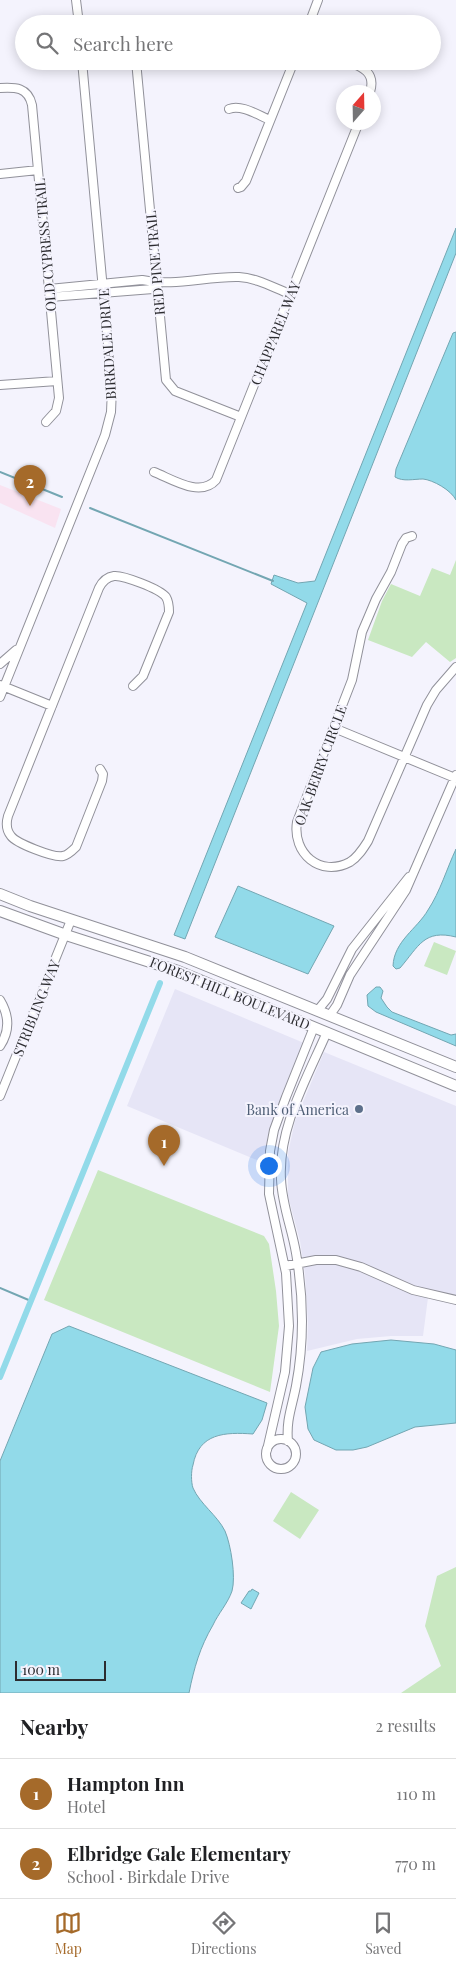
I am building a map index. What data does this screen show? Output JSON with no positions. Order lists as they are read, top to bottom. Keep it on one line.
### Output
{"streets":{"main road":["FOREST HILL BOULEVARD"],"street":["OLD CYPRESS TRAIL","RED PINE TRAIL","CHAPPAREL WAY","BIRKDALE DRIVE","OAK BERRY CIRCLE","STRIBLING WAY"]},"crossings":[["RED PINE TRAIL","CHAPPAREL WAY"],["FOREST HILL BOULEVARD","STRIBLING WAY"]],"places":["Bank of America"],"scale_bar":"100 m","north":"top","page":{"search":"Search here","pins":["2","1"],"scale":"100 m","heading":["Nearby","2 results"],"list":[{"mark":"1","name":"Hampton Inn","note":"Hotel","value":"110 m"},{"mark":"2","name":"Elbridge Gale Elementary","note":"School · Birkdale Drive","value":"770 m"}],"nav":["Map","Directions","Saved"]}}
